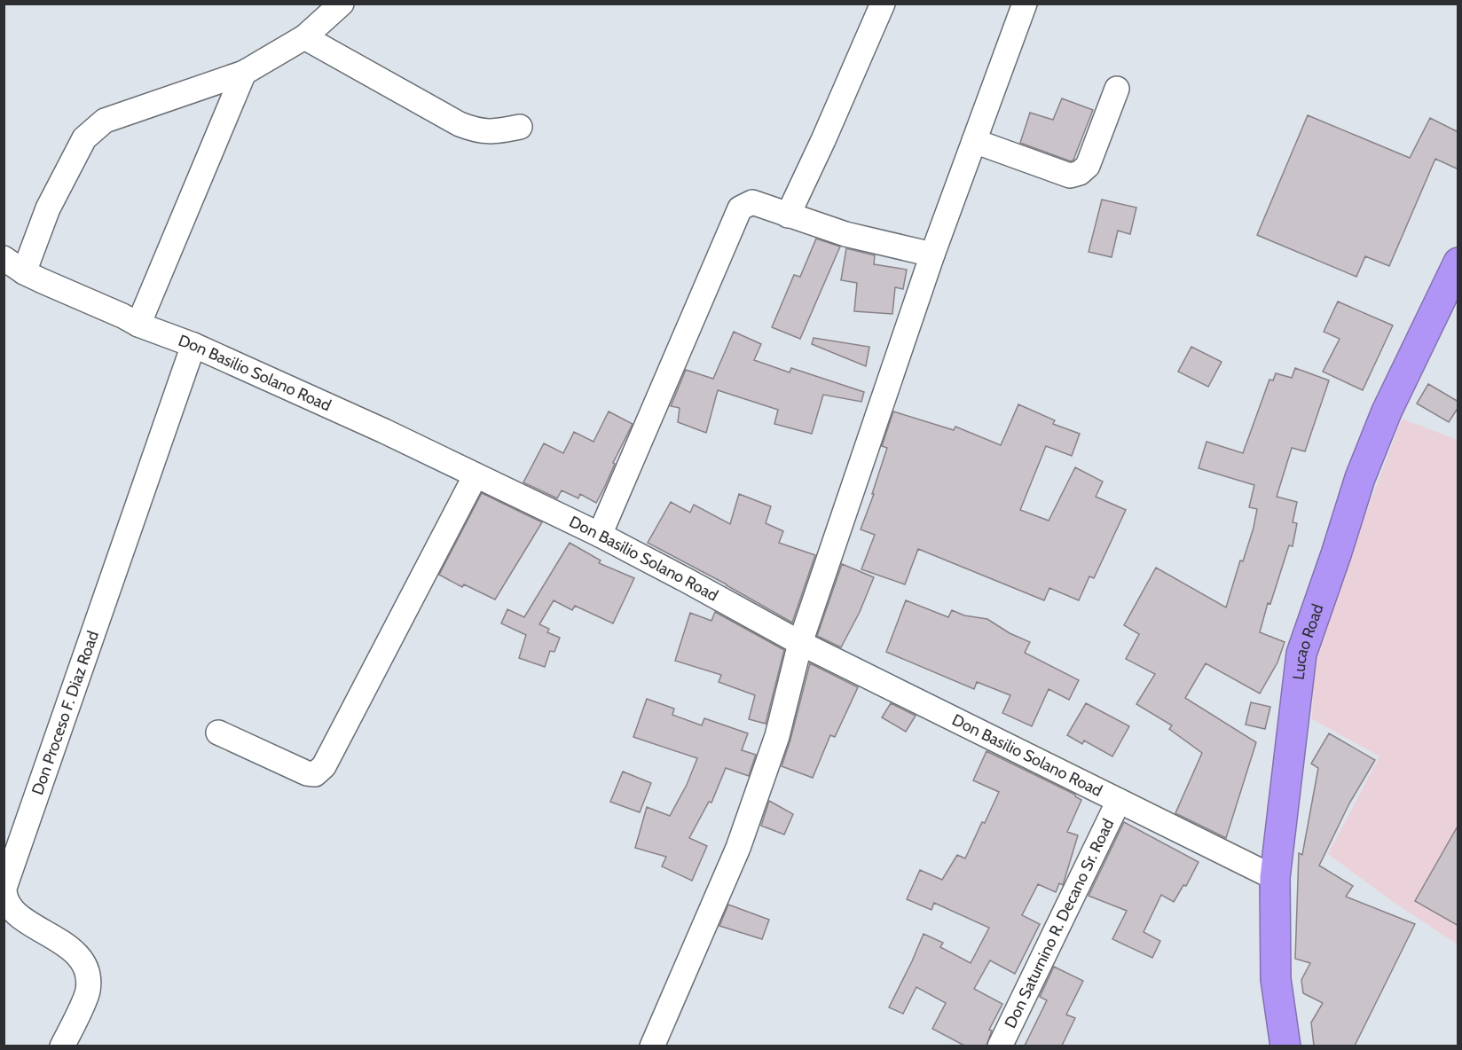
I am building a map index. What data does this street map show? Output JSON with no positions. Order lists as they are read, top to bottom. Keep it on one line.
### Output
{"streets":{"highway":["Lucao Road"],"street":["Don Basilio Solano Road","Don Proceso F. Diaz Road","Don Saturnino R. Decano Sr. Road"]},"crossings":[["Don Basilio Solano Road","Lucao Road"],["Don Basilio Solano Road","Don Proceso F. Diaz Road"],["Don Basilio Solano Road","Don Saturnino R. Decano Sr. Road"]]}
